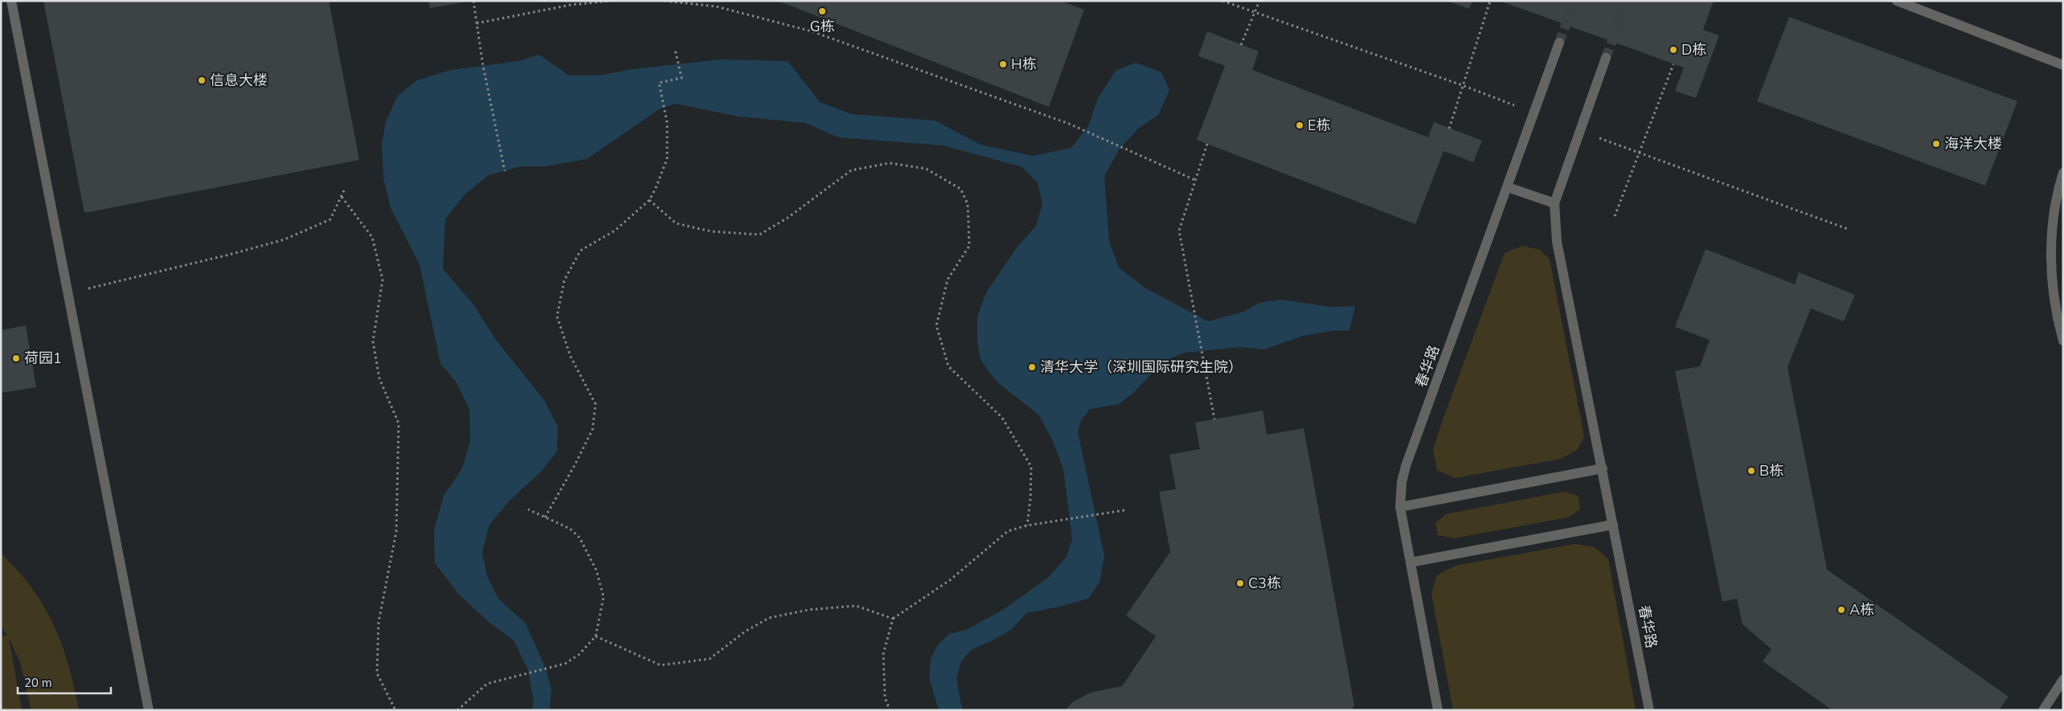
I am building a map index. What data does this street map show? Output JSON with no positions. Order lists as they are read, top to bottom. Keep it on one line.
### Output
{"streets":{"street":["春华路"]},"places":["G栋","D栋","H栋","信息大楼","E栋","海洋大楼","荷园1","清华大学（深圳国际研究生院）","B栋","C3栋","A栋"],"scale_bar":"20 m"}
